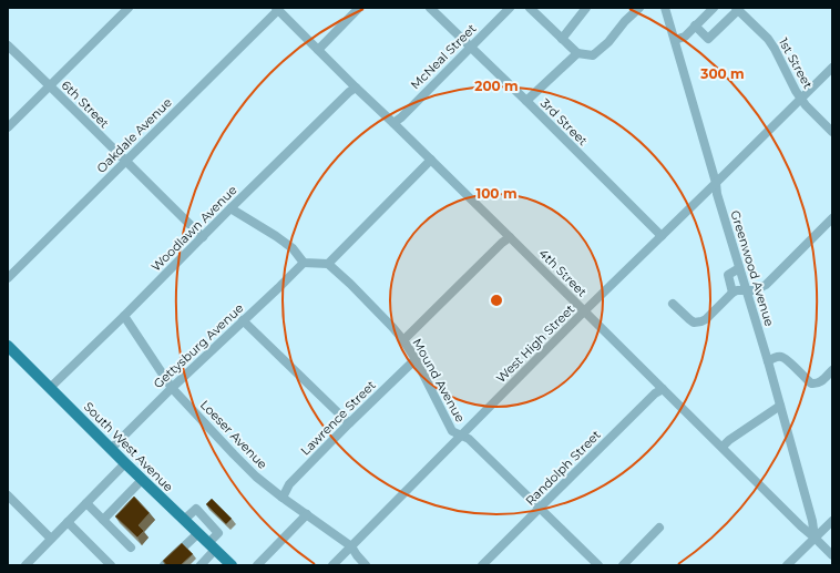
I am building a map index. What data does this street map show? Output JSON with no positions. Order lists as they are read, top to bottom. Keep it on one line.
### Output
{"streets":{"main road":["South West Avenue"],"street":["McNeal Street","1st Street","6th Street","3rd Street","Oakdale Avenue","Woodlawn Avenue","Greenwood Avenue","4th Street","West High Street","Gettysburg Avenue","Mound Avenue","Lawrence Street","Loeser Avenue","Randolph Street"]},"crossings":[["McNeal Street","3rd Street"],["McNeal Street","4th Street"],["1st Street","West High Street"],["6th Street","Oakdale Avenue"],["6th Street","Woodlawn Avenue"],["3rd Street","West High Street"],["Oakdale Avenue","4th Street"],["Woodlawn Avenue","4th Street"],["Woodlawn Avenue","Loeser Avenue"],["Woodlawn Avenue","South West Avenue"],["Greenwood Avenue","4th Street"],["Greenwood Avenue","West High Street"],["4th Street","West High Street"],["4th Street","Randolph Street"],["West High Street","Mound Avenue"],["West High Street","Loeser Avenue"],["Gettysburg Avenue","Loeser Avenue"],["Gettysburg Avenue","South West Avenue"],["Mound Avenue","Lawrence Street"],["Mound Avenue","Randolph Street"],["Lawrence Street","Loeser Avenue"]],"rings":["300 m","200 m","100 m"]}
